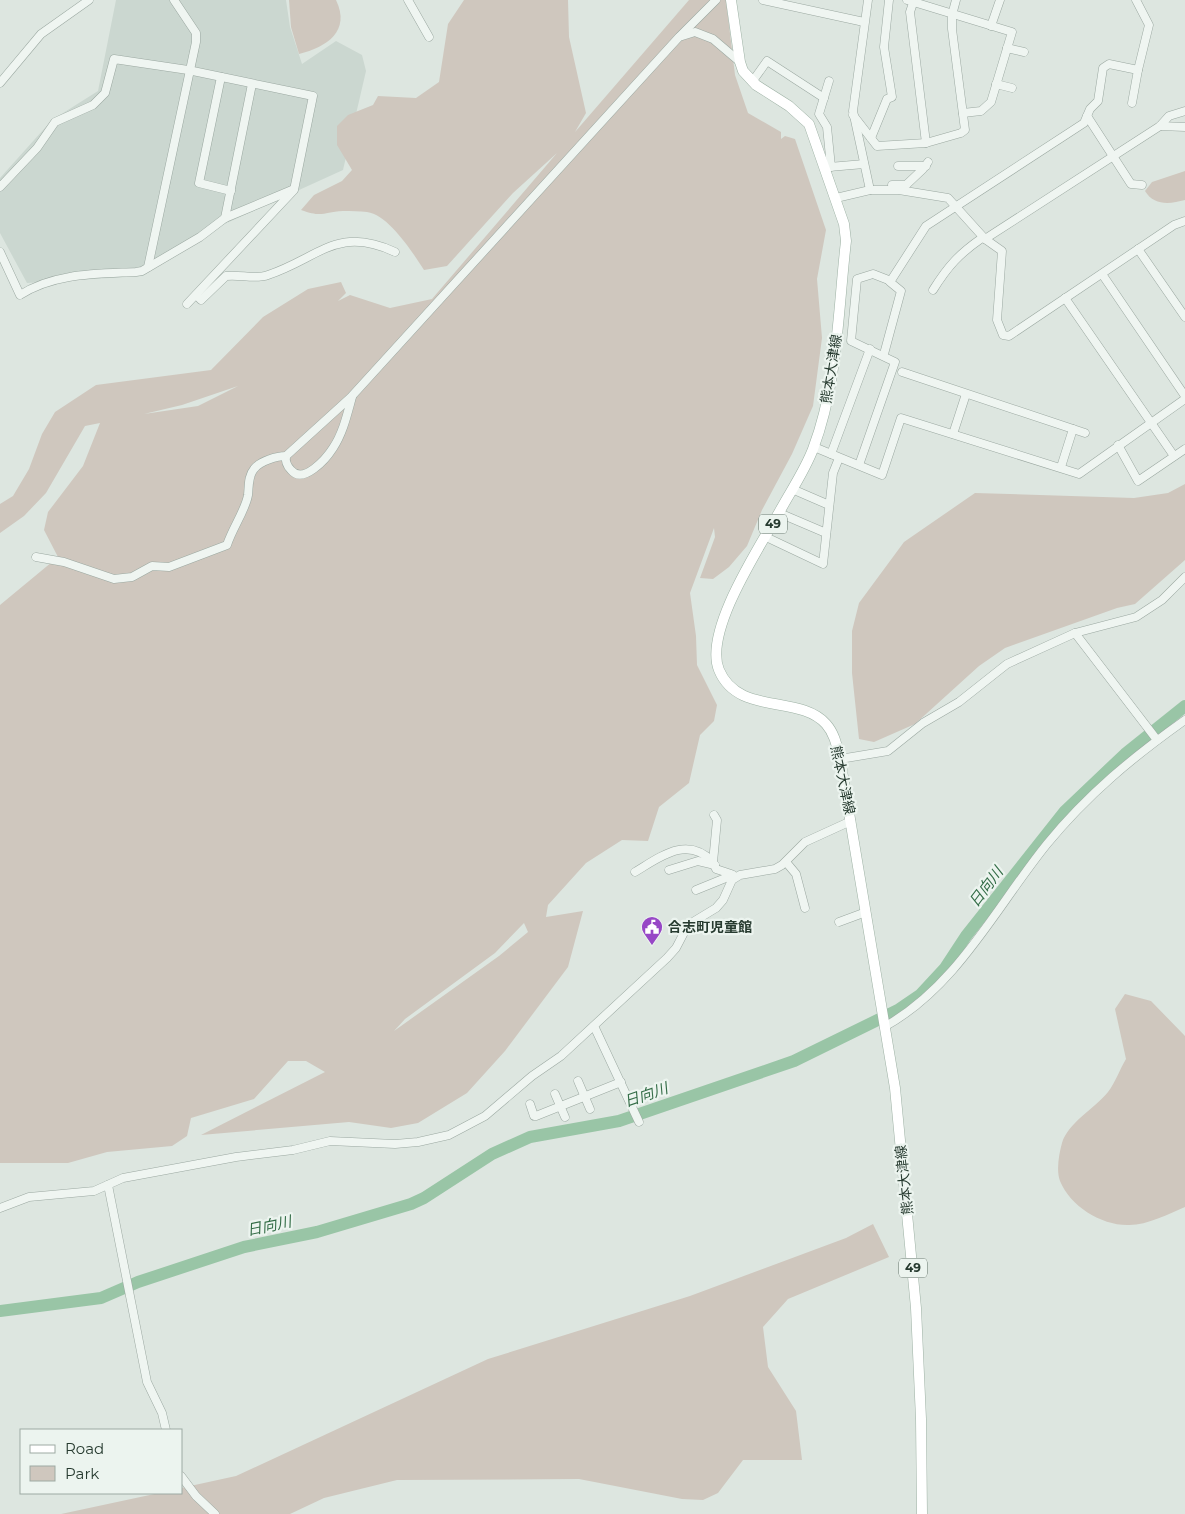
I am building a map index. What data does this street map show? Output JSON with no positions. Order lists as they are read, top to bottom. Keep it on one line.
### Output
{"streets":{"main road":["熊本大津線","49"]},"water":["日向川"],"places":{"public building":["合志町児童館"]},"legend":["Road","Park"]}
